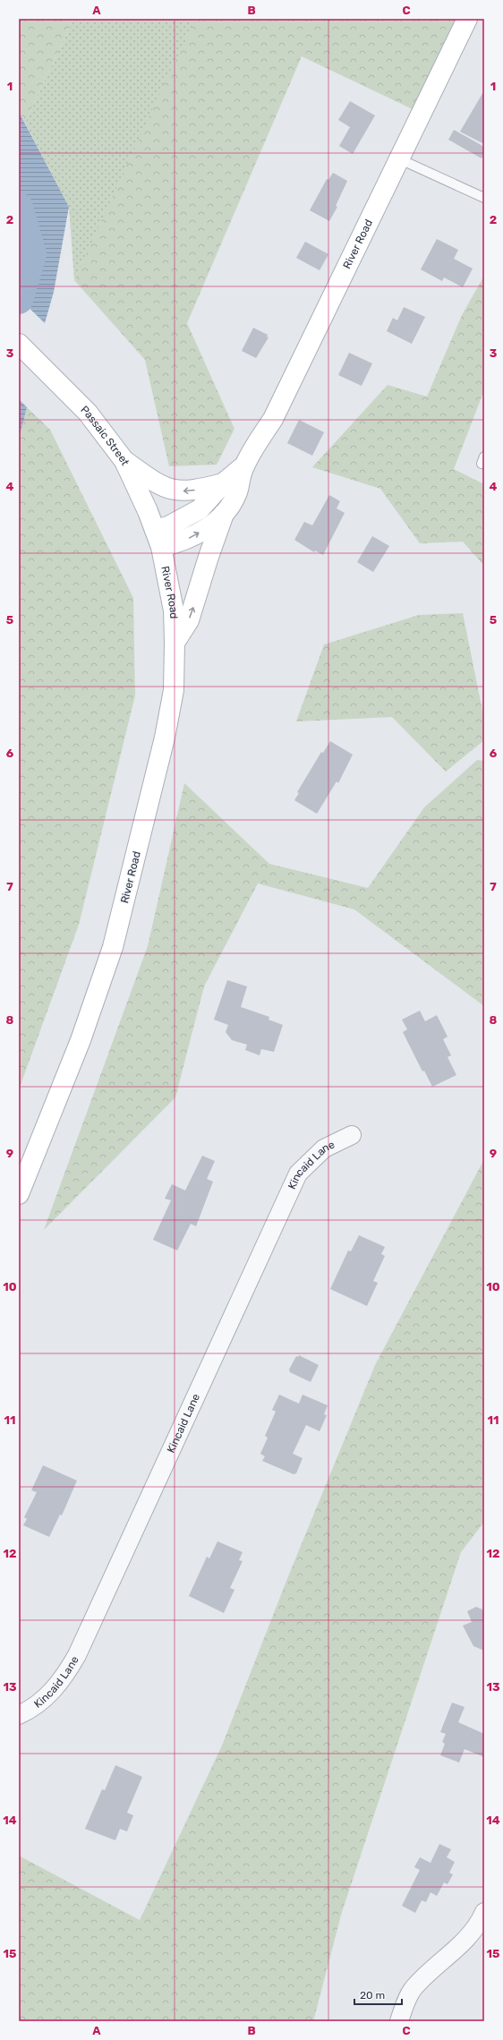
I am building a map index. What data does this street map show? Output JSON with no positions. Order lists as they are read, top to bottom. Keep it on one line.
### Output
{"streets":{"main road":["River Road","Passaic Street"],"street":["Kincaid Lane"]},"crossings":[["River Road","Passaic Street"]],"scale_bar":"20 m","grid":{"columns":["A","B","C"],"rows":["1","2","3","4","5","6","7","8","9","10","11","12","13","14","15"]}}
